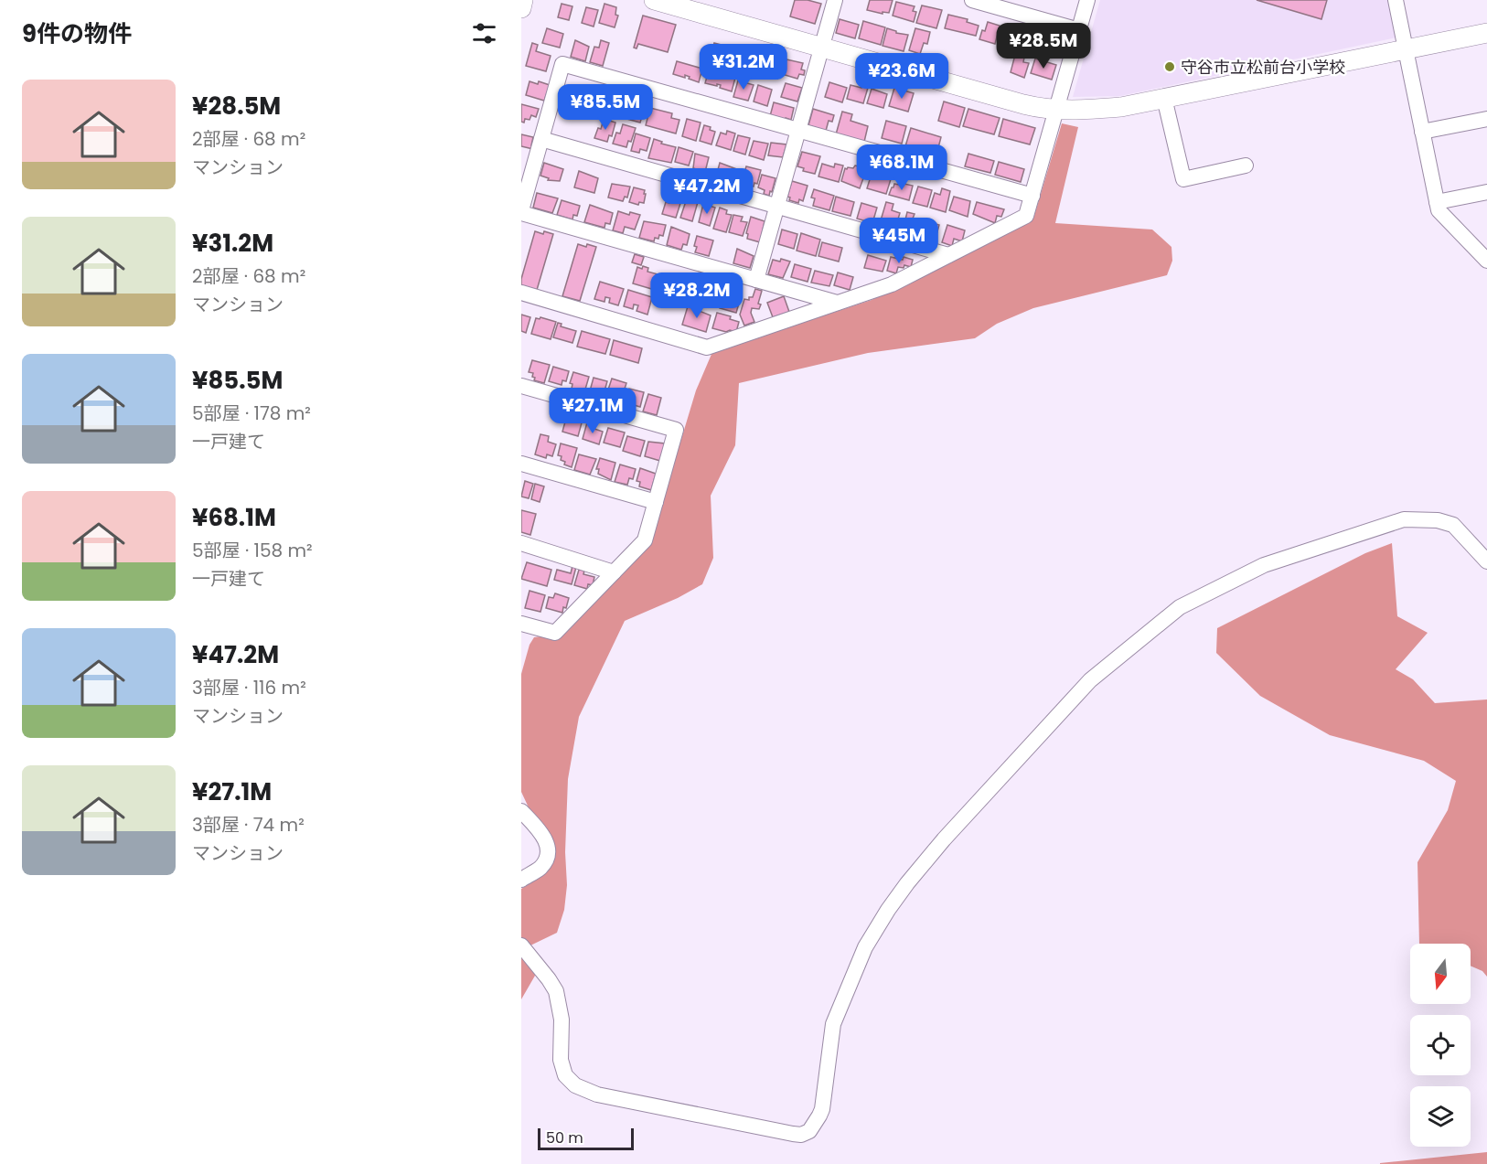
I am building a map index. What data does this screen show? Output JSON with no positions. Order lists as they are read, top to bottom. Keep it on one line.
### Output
{"places":["守谷市立松前台小学校"],"scale_bar":"50 m","north":"bottom","page":{"heading":"9件の物件","price":["¥28.5M","¥31.2M","¥23.6M","¥85.5M","¥68.1M","¥47.2M","¥45M","¥28.2M","¥27.1M"],"list":[{"name":"¥28.5M","note":"2部屋 · 68 m² · マンション"},{"name":"¥31.2M","note":"2部屋 · 68 m² · マンション"},{"name":"¥85.5M","note":"5部屋 · 178 m² · 一戸建て"},{"name":"¥68.1M","note":"5部屋 · 158 m² · 一戸建て"},{"name":"¥47.2M","note":"3部屋 · 116 m² · マンション"},{"name":"¥27.1M","note":"3部屋 · 74 m² · マンション"}],"scale":"50 m"}}
